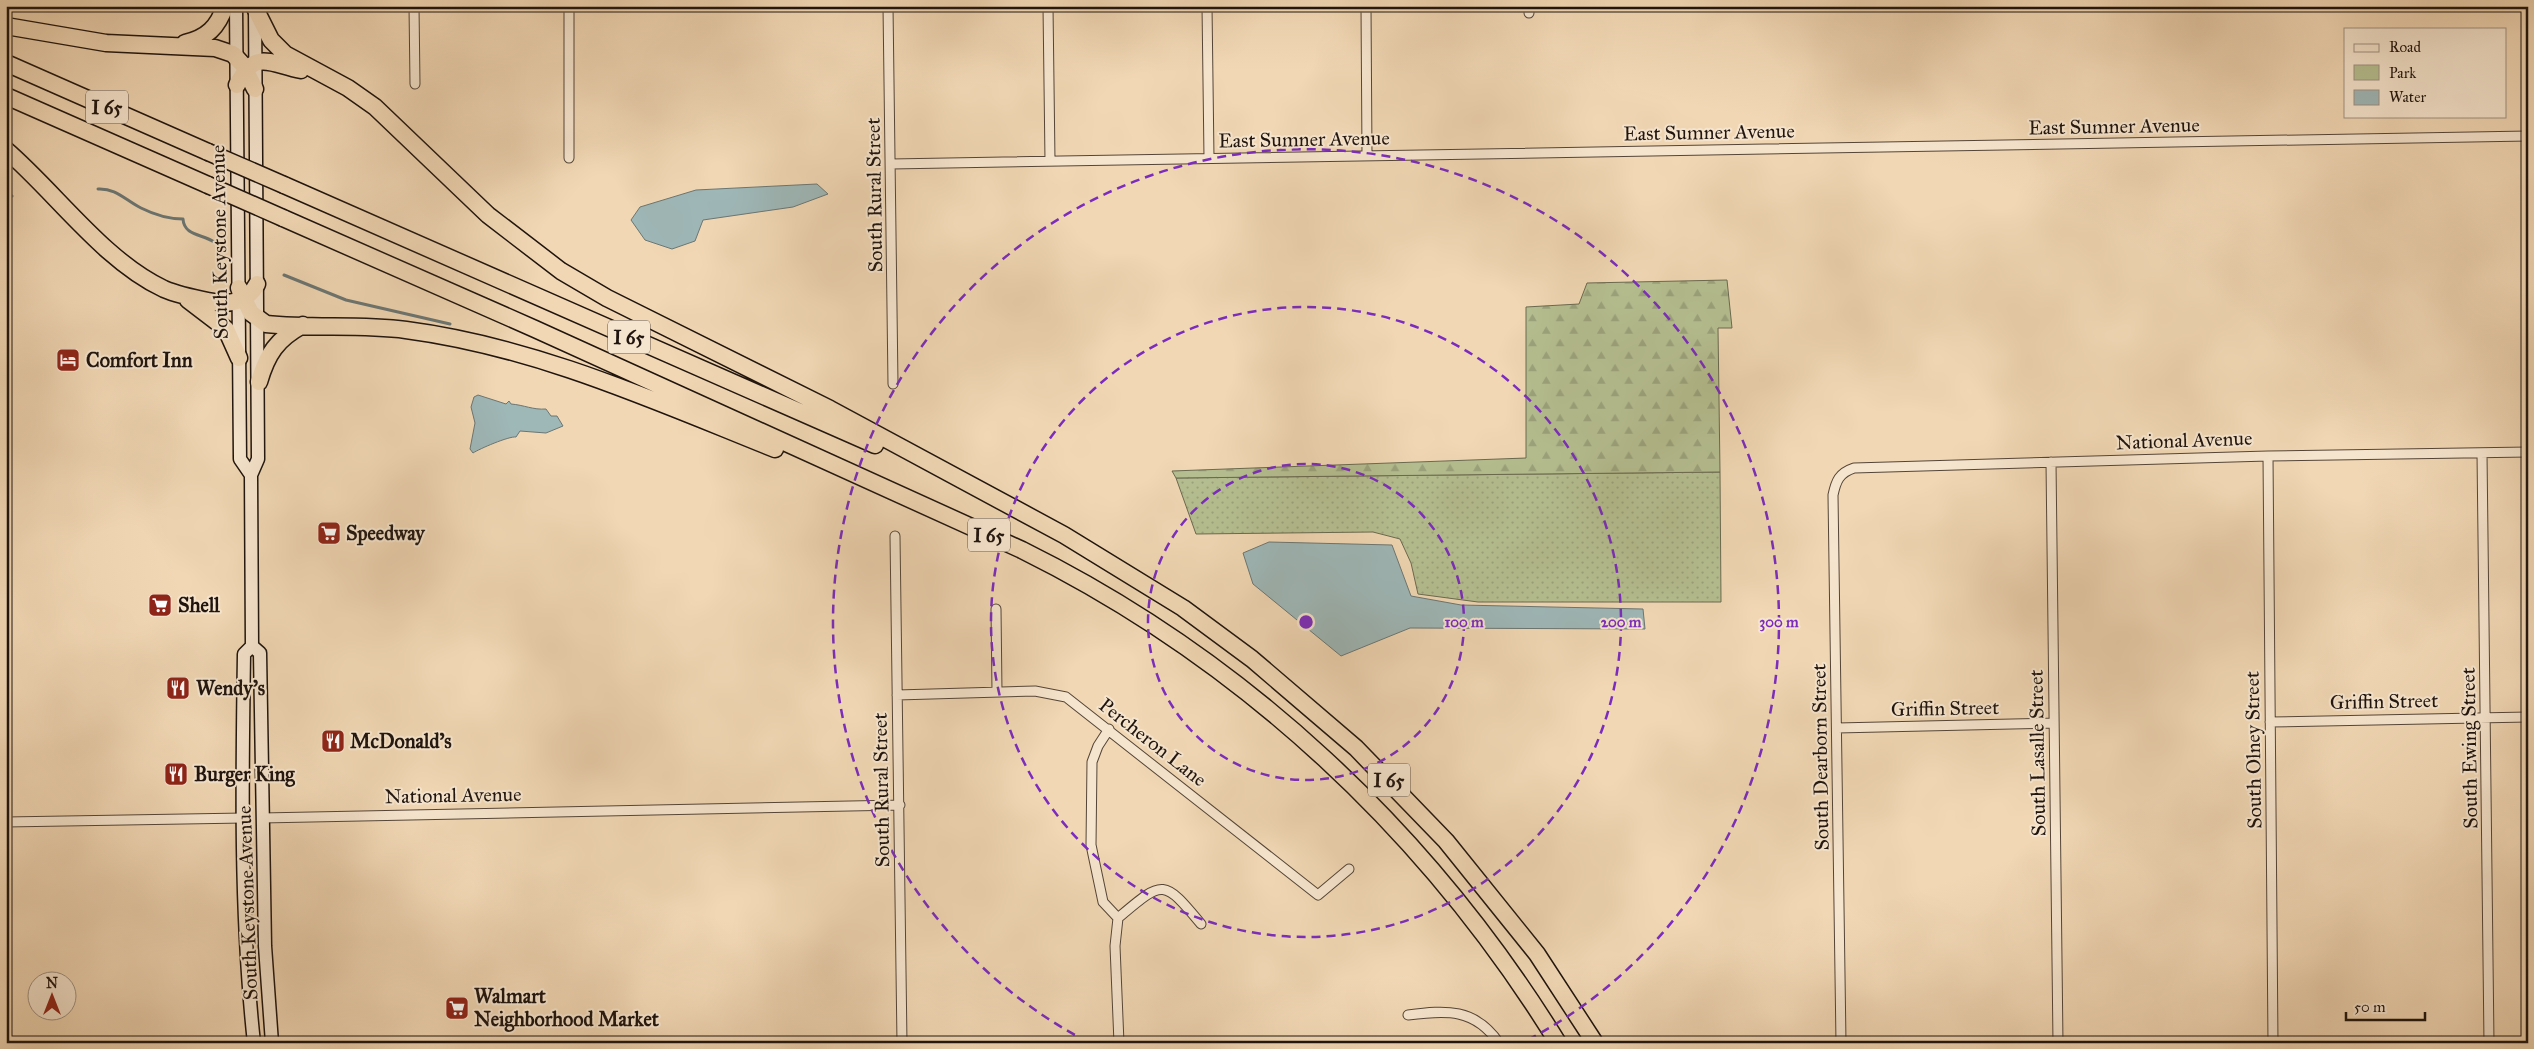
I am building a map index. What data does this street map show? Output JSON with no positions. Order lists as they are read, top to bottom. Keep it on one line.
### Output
{"streets":{"highway":["I 65"],"main road":["South Keystone Avenue","National Avenue"],"street":["East Sumner Avenue","South Rural Street","Griffin Street","Percheron Lane","South Ewing Street","South Olney Street","South Lasalle Street","South Dearborn Street"]},"crossings":[["East Sumner Avenue","South Rural Street"],["South Rural Street","National Avenue"],["South Rural Street","Percheron Lane"],["South Keystone Avenue","National Avenue"],["National Avenue","South Ewing Street"],["National Avenue","South Olney Street"],["National Avenue","South Lasalle Street"],["National Avenue","South Dearborn Street"],["Griffin Street","South Ewing Street"],["Griffin Street","South Olney Street"],["Griffin Street","South Lasalle Street"],["Griffin Street","South Dearborn Street"]],"places":{"hotel":["Comfort Inn"],"supermarket":["Speedway","Shell","Walmart Neighborhood Market"],"restaurant":["Wendy's","McDonald's","Burger King"]},"legend":["Road","Park","Water"],"scale_bar":"50 m","north":"top","rings":["100 m","200 m","300 m"]}
